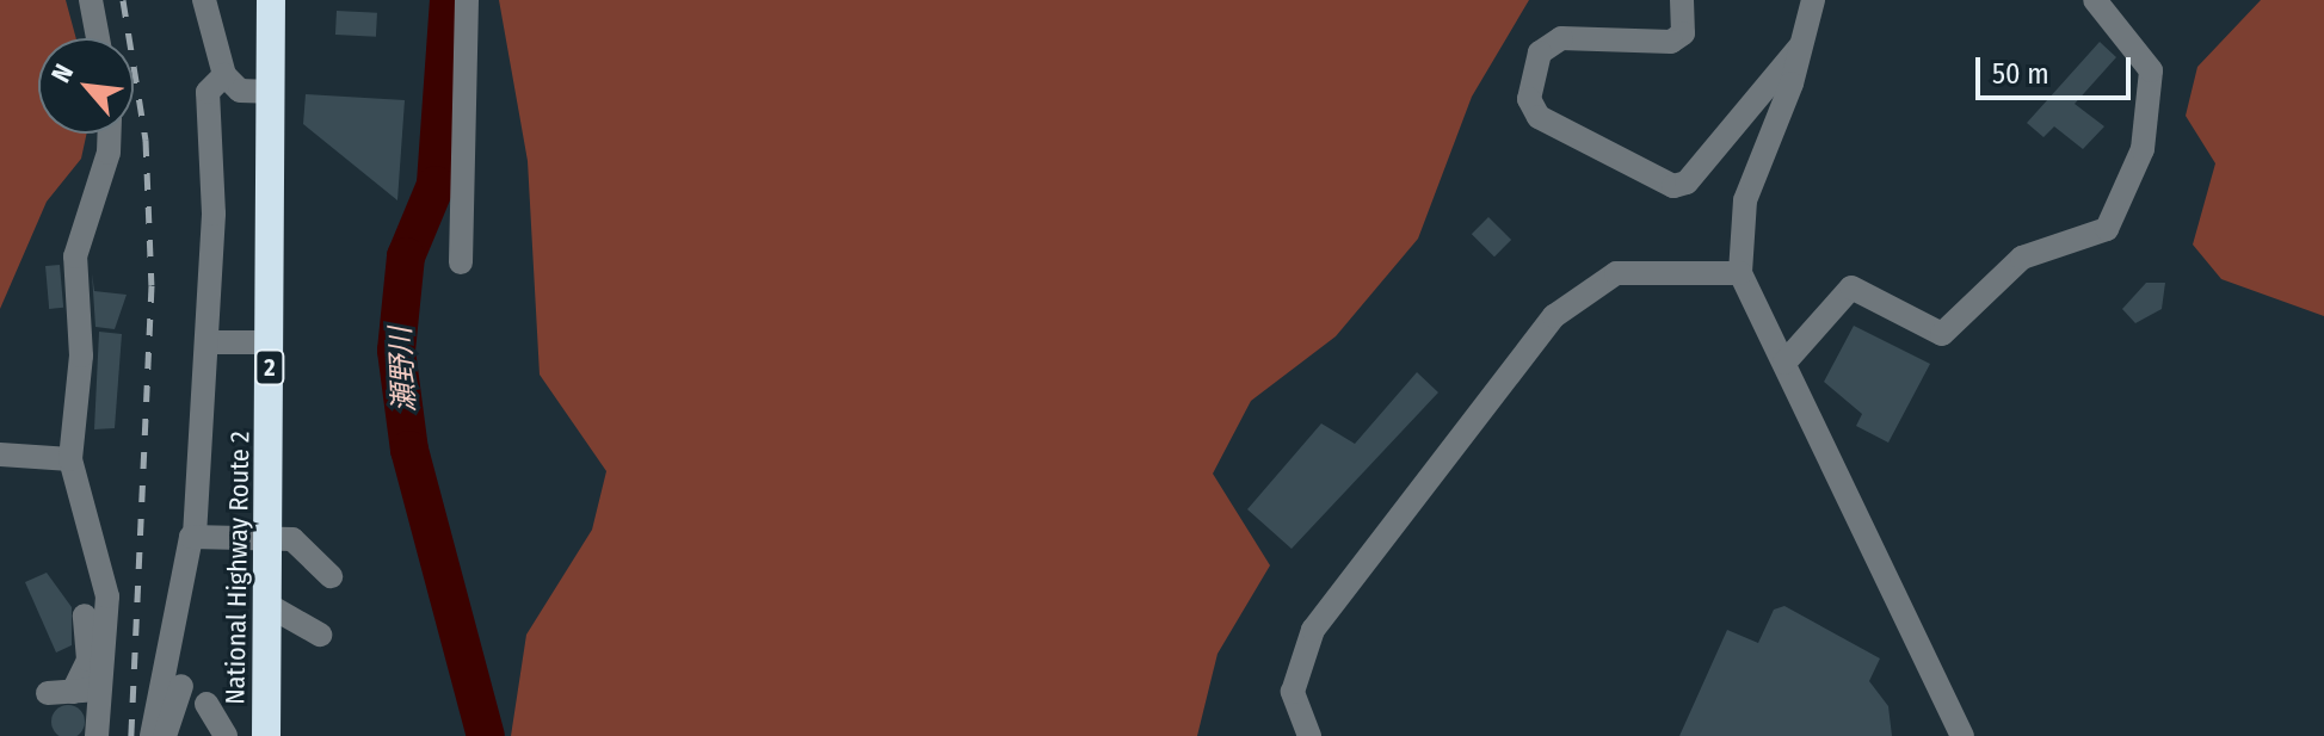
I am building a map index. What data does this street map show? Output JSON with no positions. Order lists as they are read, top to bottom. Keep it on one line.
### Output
{"streets":{"highway":["2","National Highway Route 2"]},"water":["瀬野川"],"scale_bar":"50 m","north":"top left"}
